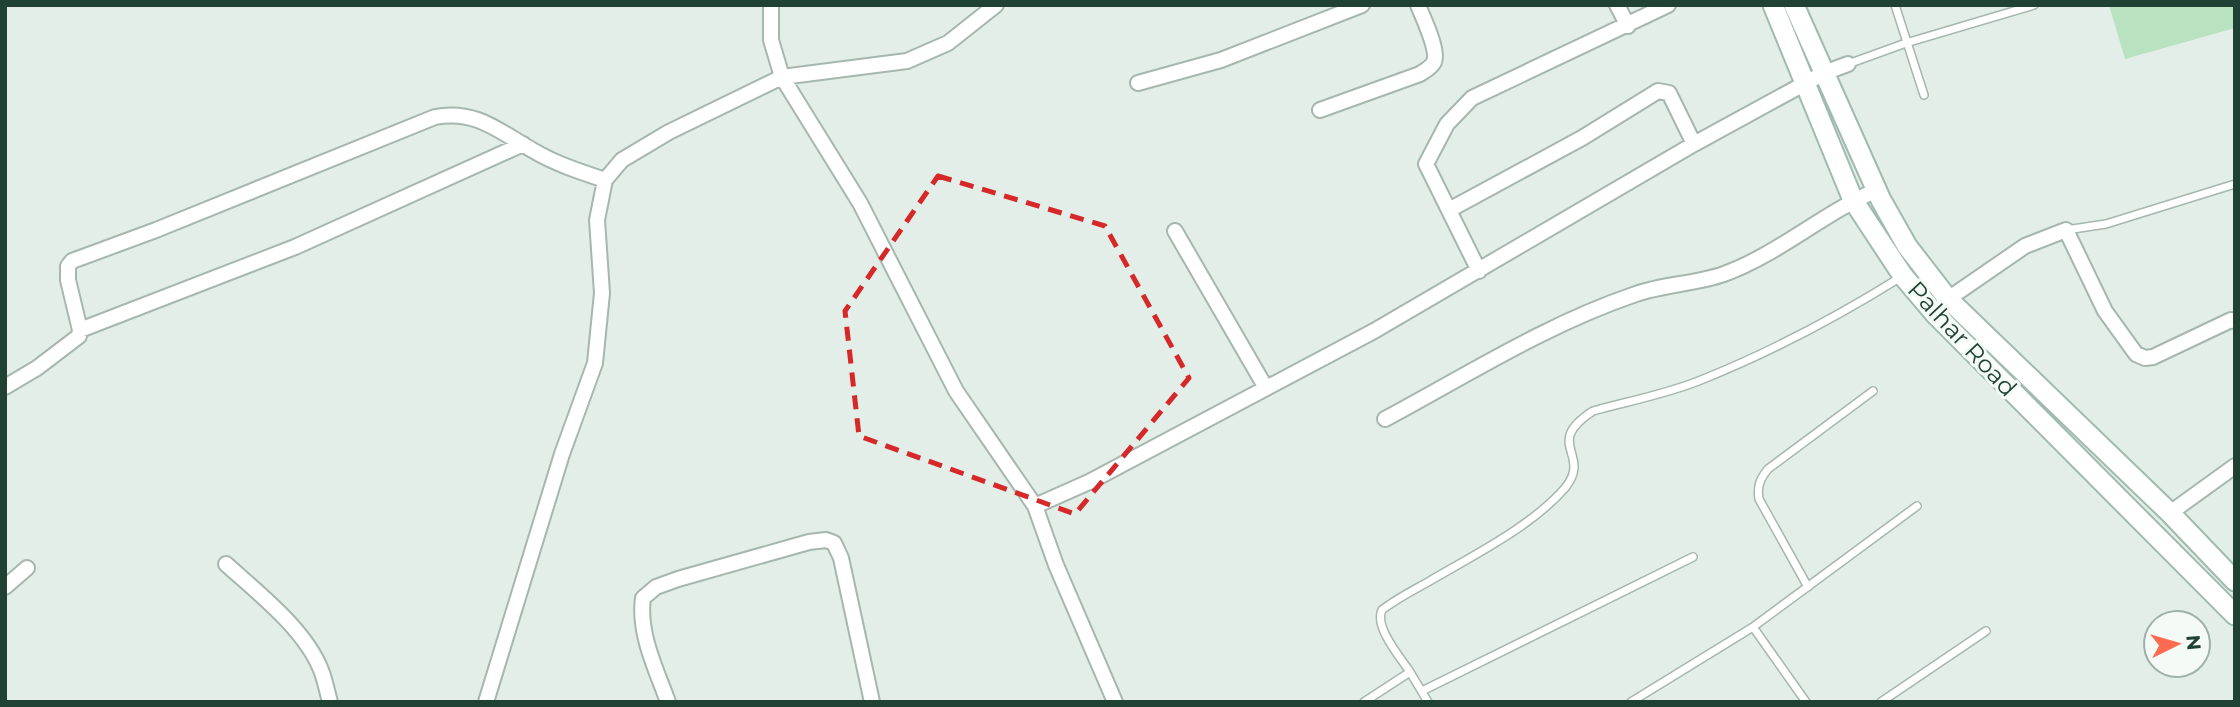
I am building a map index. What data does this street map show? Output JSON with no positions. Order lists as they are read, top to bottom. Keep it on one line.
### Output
{"streets":{"main road":["Palhar Road"]},"north":"right"}
